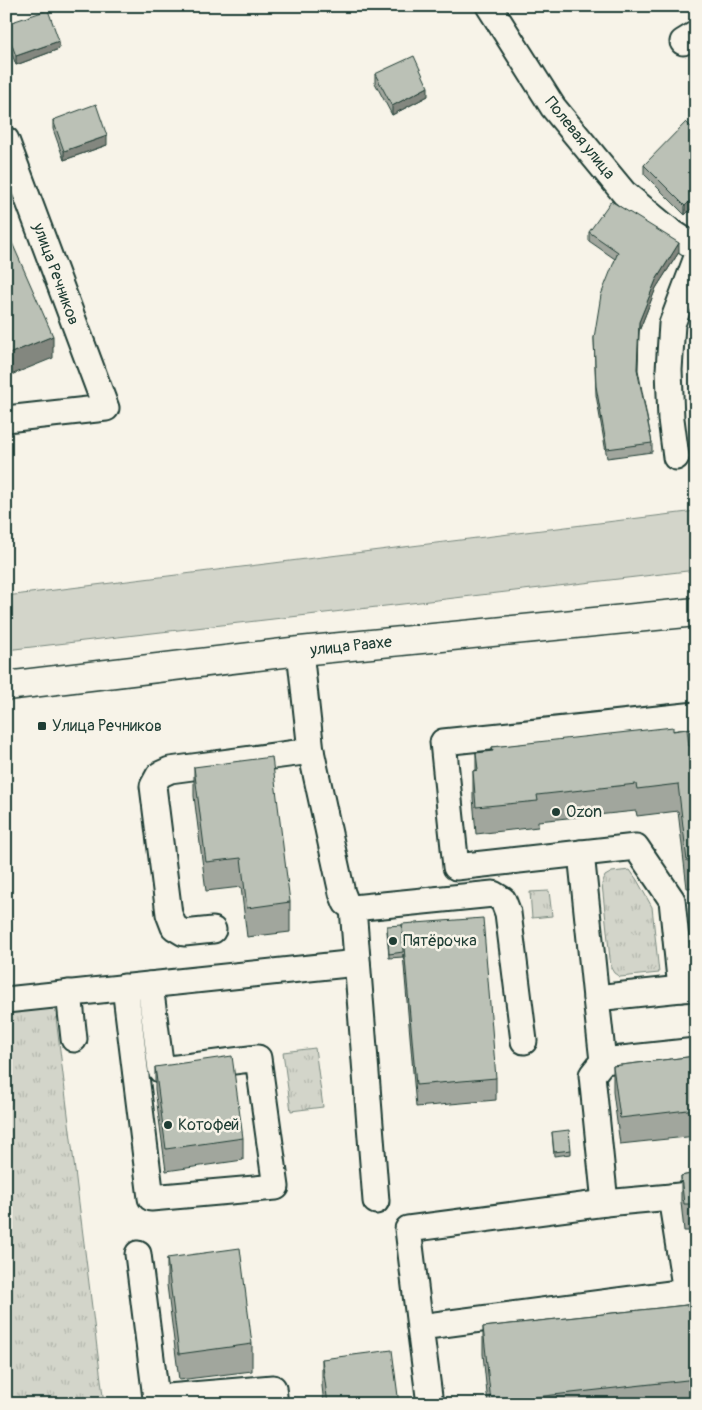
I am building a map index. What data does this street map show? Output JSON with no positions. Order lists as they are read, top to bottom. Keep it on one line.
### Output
{"streets":{"main road":["улица Раахе"],"street":["Полевая улица","улица Речников"]},"places":{"transit":["Улица Речников"],"other":["Ozon","Пятёрочка","Котофей"]}}
